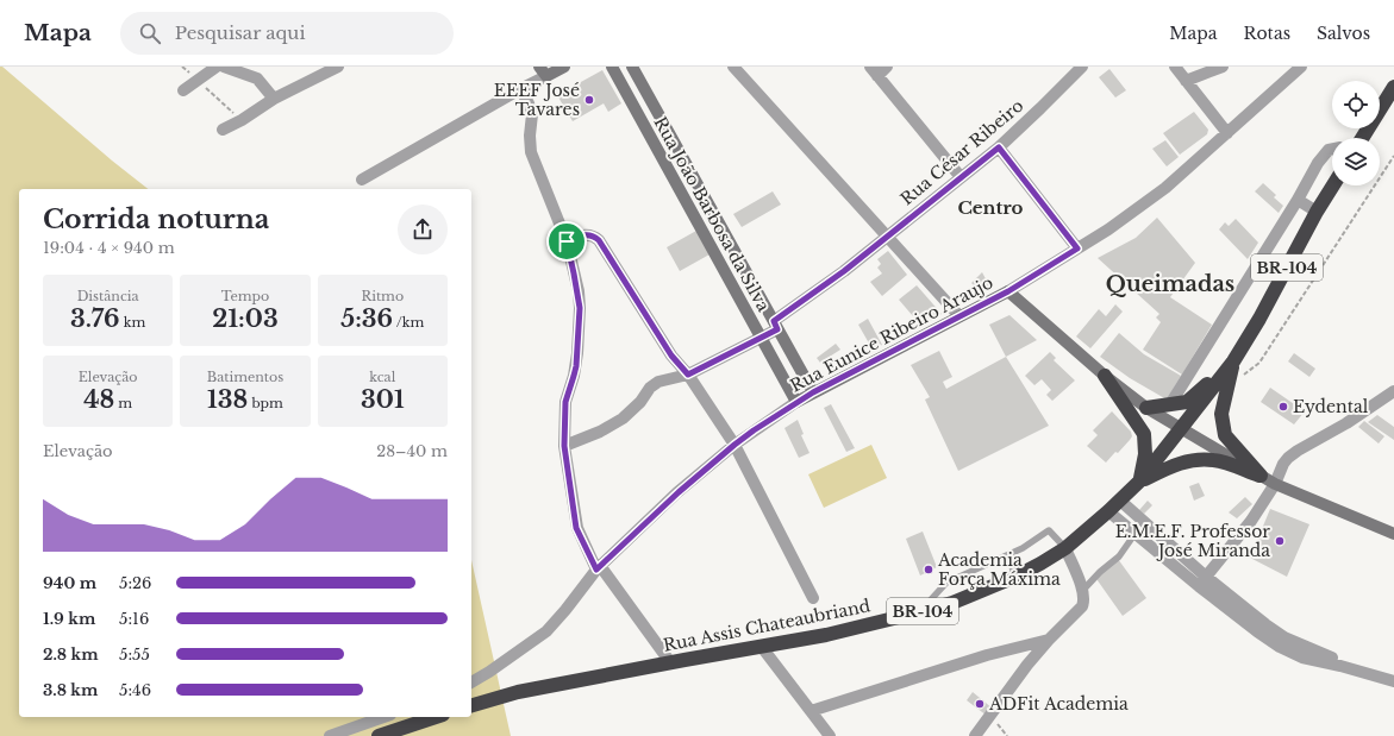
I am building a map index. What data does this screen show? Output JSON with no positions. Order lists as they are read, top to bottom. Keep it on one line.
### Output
{"streets":{"highway":["BR-104","Rua Assis Chateaubriand"],"street":["Rua César Ribeiro","Rua João Barbosa da Silva","Rua Eunice Ribeiro Araujo"]},"crossings":[["Rua César Ribeiro","Rua João Barbosa da Silva"],["Rua João Barbosa da Silva","Rua Eunice Ribeiro Araujo"],["BR-104","Rua Assis Chateaubriand"]],"districts":["Centro","Queimadas"],"places":["EEEF José Tavares","Eydental","E.M.E.F. Professor José Miranda","Academia Força Máxima","ADFit Academia"],"page":{"header":"Mapa","search":"Pesquisar aqui","nav":["Mapa","Rotas","Salvos"],"heading":["Corrida noturna","19:04 · 4 × 940 m"],"stats":[["Distância","3.76 km"],["Tempo","21:03"],["Ritmo","5:36 /km"],["Elevação","48 m"],["Batimentos","138 bpm"],["kcal","301"]],"chart":["Elevação","28–40 m"],"list":[{"name":"940 m","note":"5:26"},{"name":"1.9 km","note":"5:16"},{"name":"2.8 km","note":"5:55"},{"name":"3.8 km","note":"5:46"}]}}
